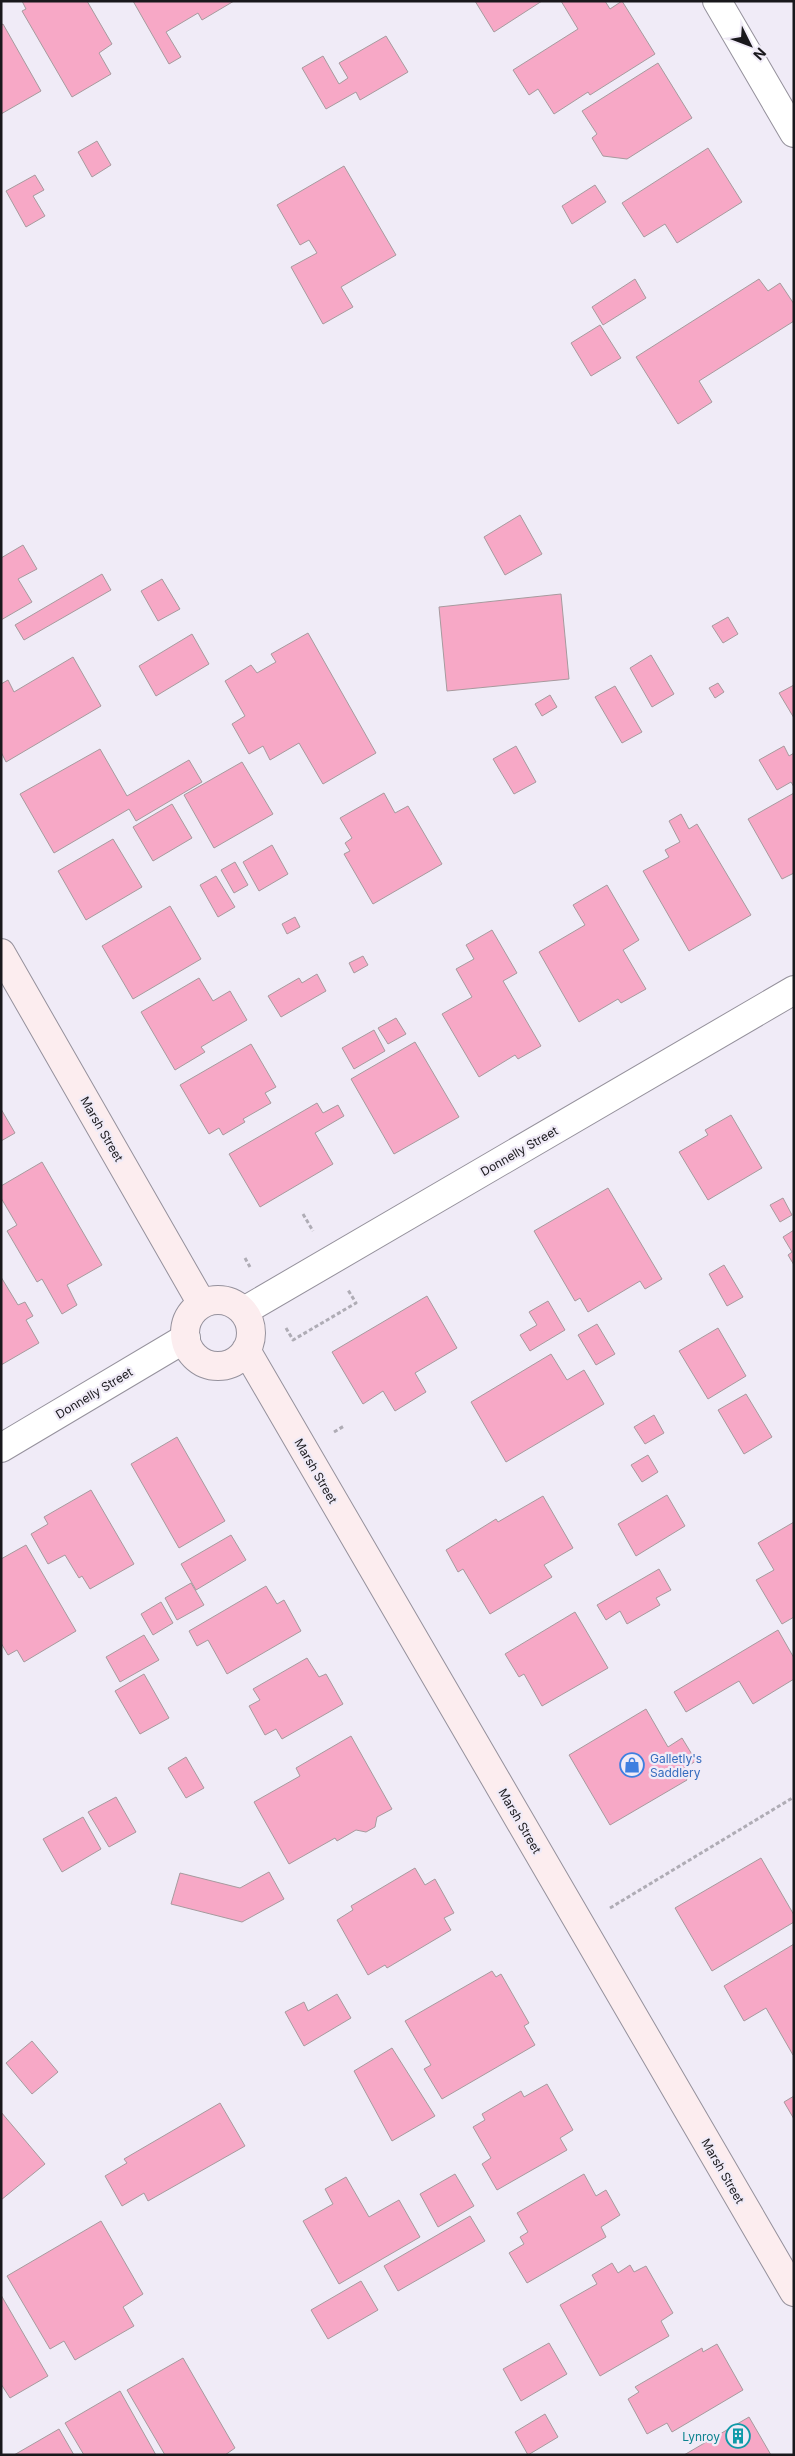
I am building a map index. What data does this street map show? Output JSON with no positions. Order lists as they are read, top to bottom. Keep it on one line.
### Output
{"streets":{"main road":["Marsh Street"],"street":["Donnelly Street"]},"crossings":[["Marsh Street","Donnelly Street"]],"places":{"shop":["Galletly's Saddlery"],"building":["Lynroy"]},"north":"bottom right"}
